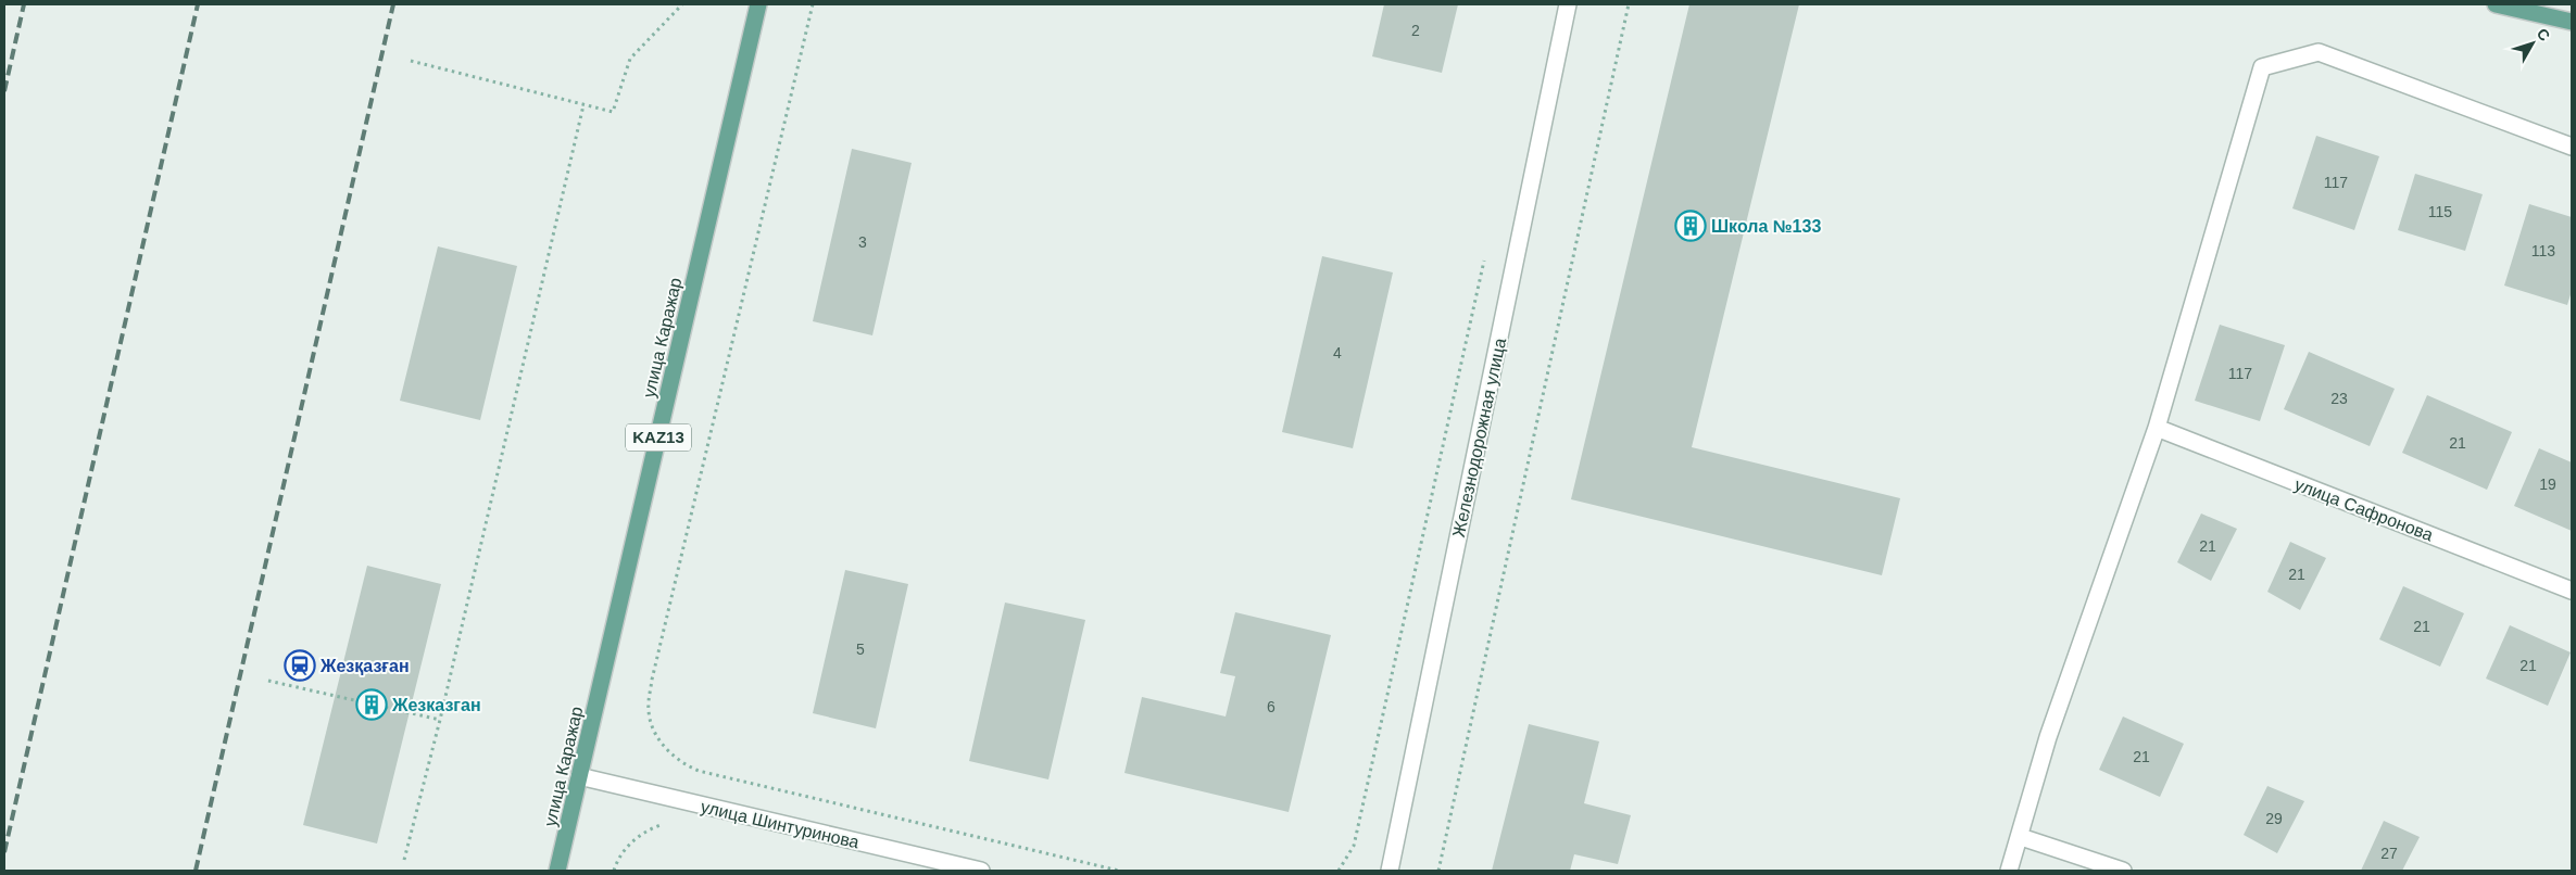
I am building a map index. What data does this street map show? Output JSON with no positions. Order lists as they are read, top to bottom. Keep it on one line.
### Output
{"streets":{"main road":["улица Каражар","KAZ13"],"street":["Железнодорожная улица","улица Сафронова","улица Шинтуринова"]},"crossings":[["улица Каражар","улица Шинтуринова"]],"places":{"building":["Школа №133","Жезказган"],"station":["Жезқазған"]},"house_numbers":["2","117","115","3","113","4","117","23","21","19","21","21","21","5","21","6","21","29","27"],"north":"top right"}
